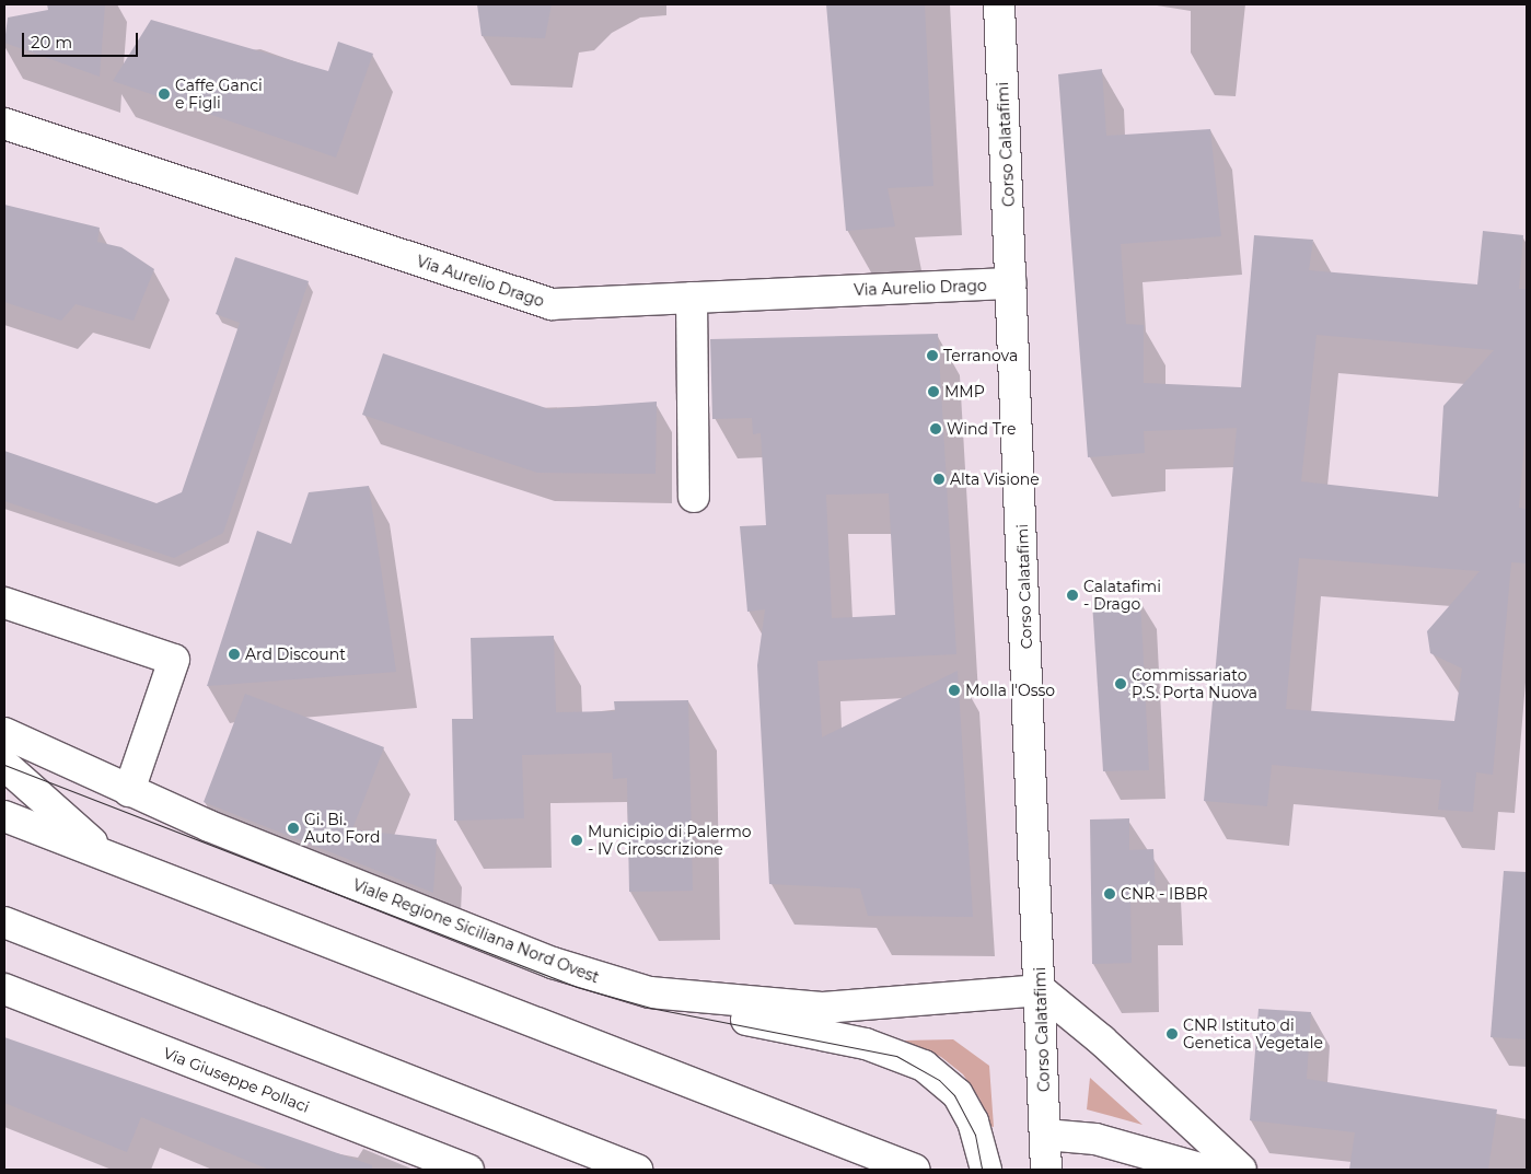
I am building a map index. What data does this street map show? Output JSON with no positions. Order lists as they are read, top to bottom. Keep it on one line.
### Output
{"streets":{"street":["Corso Calatafimi","Via Aurelio Drago","Viale Regione Siciliana Nord Ovest","Via Giuseppe Pollaci"]},"crossings":[["Corso Calatafimi","Via Aurelio Drago"],["Corso Calatafimi","Viale Regione Siciliana Nord Ovest"]],"places":["Caffe Ganci e Figli","Terranova","MMP","Wind Tre","Alta Visione","Calatafimi - Drago","Ard Discount","Commissariato P.S. Porta Nuova","Molla l'Osso","Gi. Bi. Auto Ford","Municipio di Palermo - IV Circoscrizione","CNR - IBBR","CNR Istituto di Genetica Vegetale"],"scale_bar":"20 m"}
